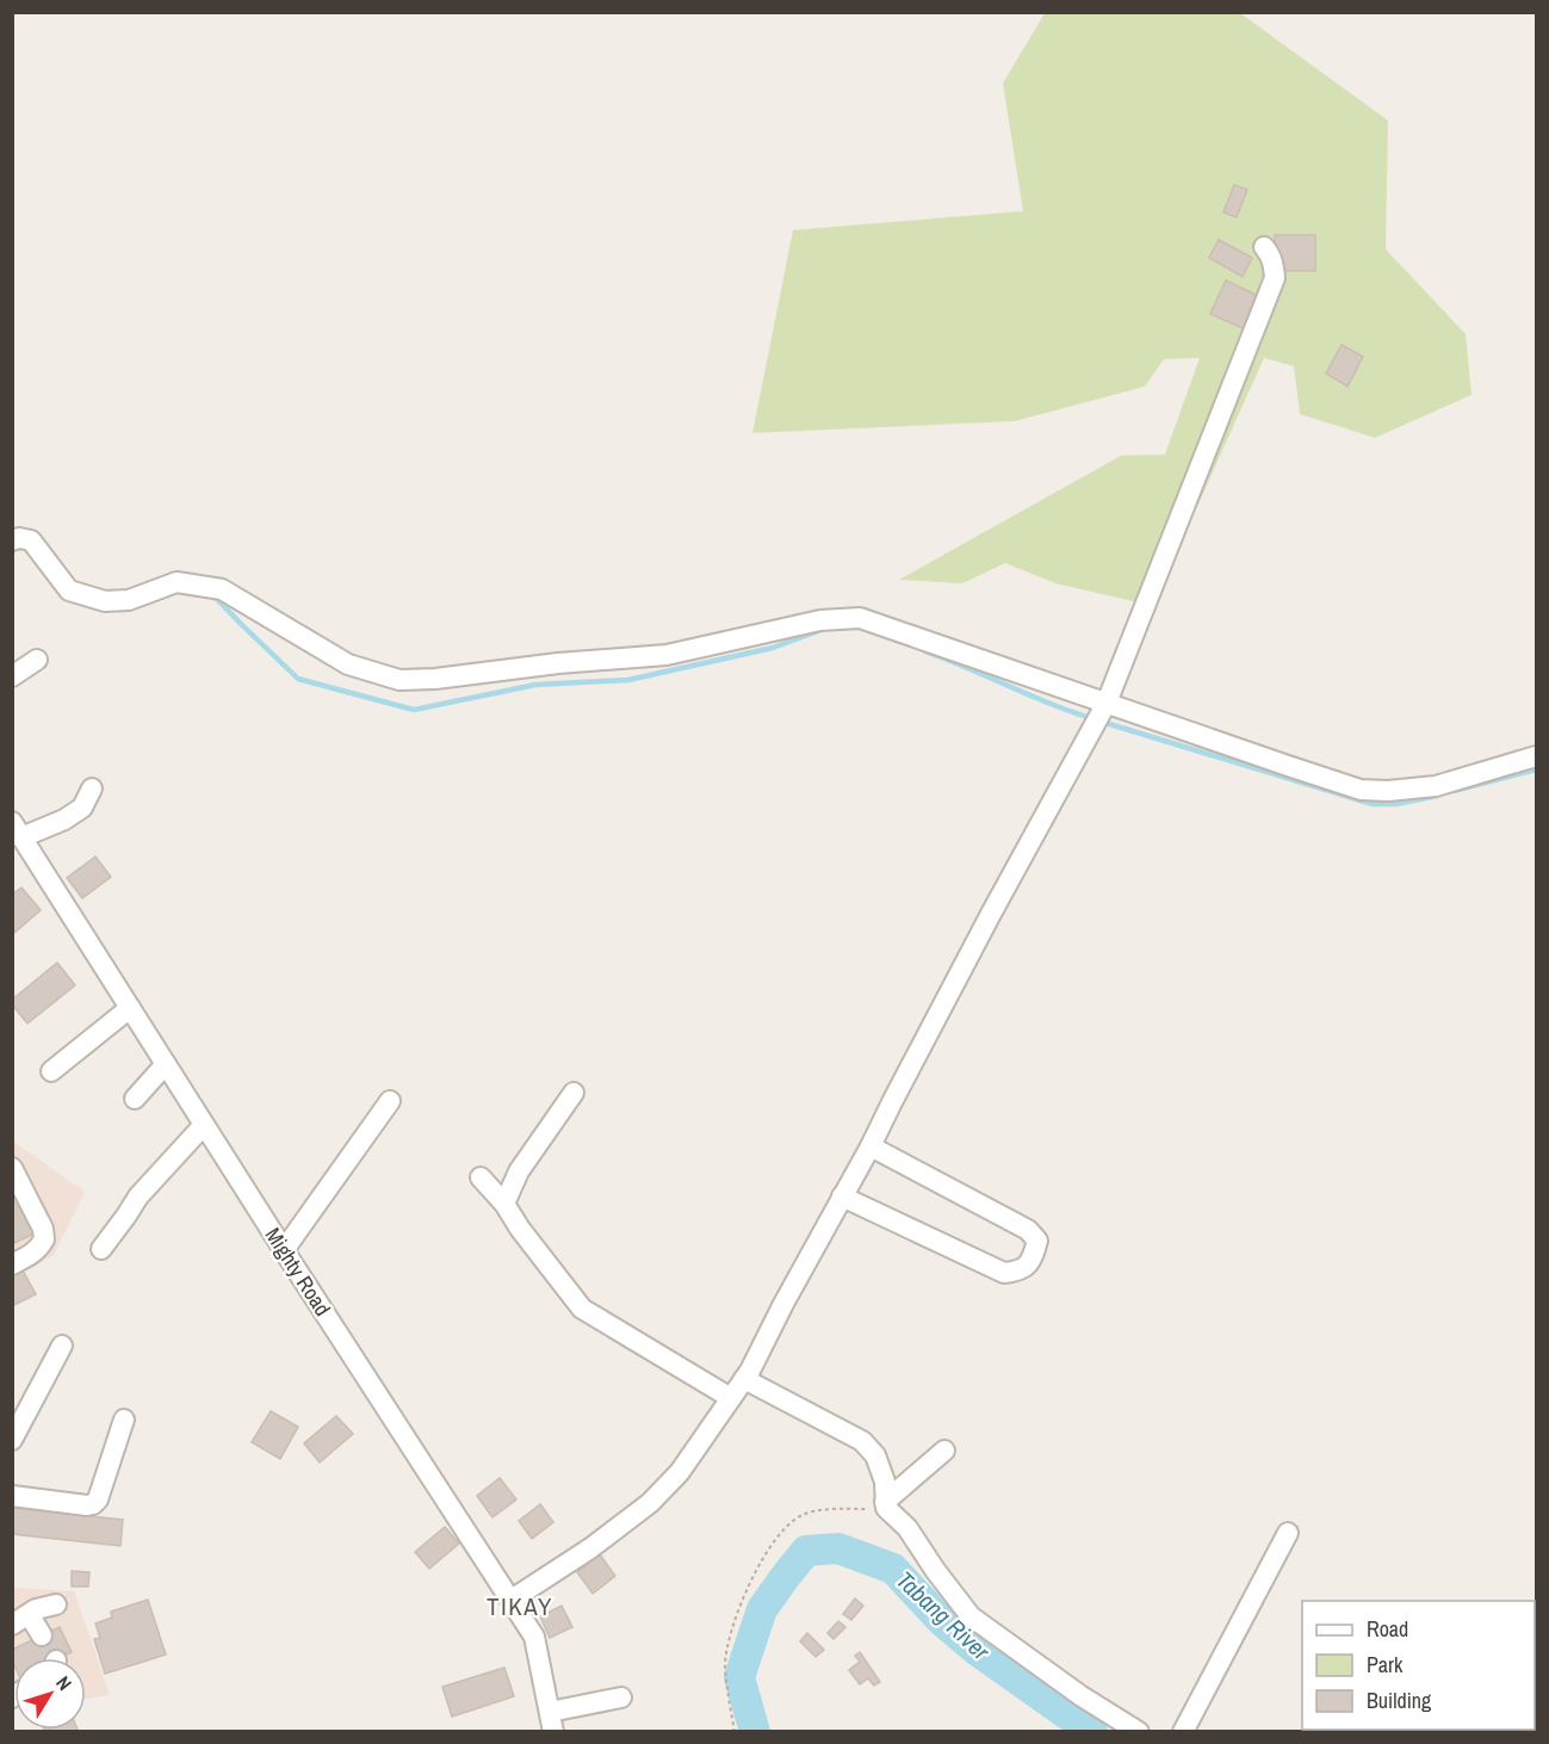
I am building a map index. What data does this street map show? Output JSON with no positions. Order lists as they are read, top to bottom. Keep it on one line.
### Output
{"streets":{"street":["Mighty Road"]},"districts":["TIKAY"],"water":["Tabang River"],"legend":["Road","Park","Building"],"north":"top right"}
